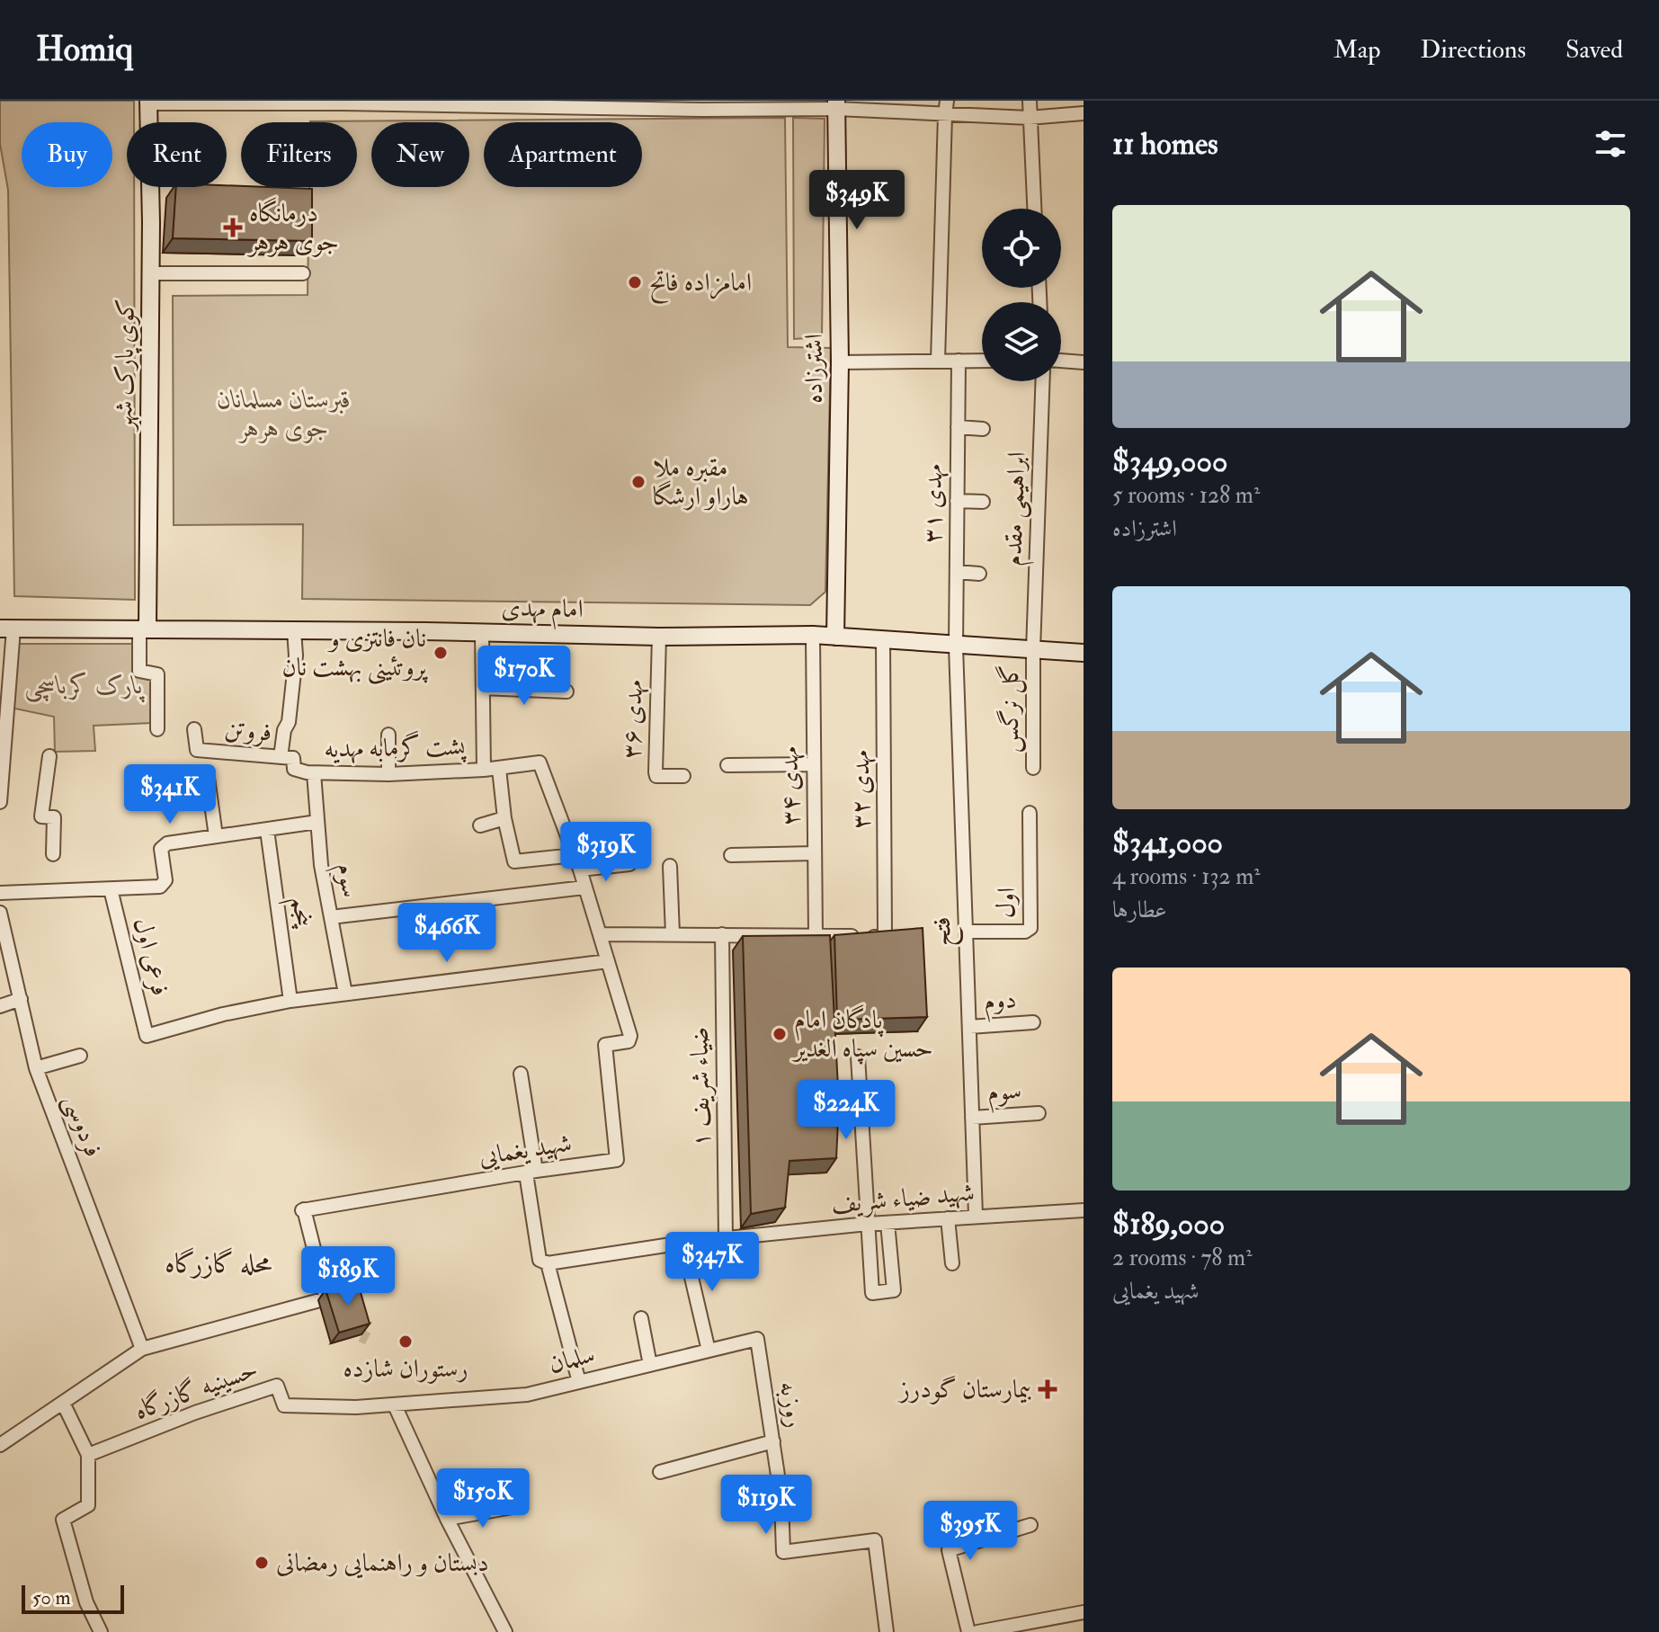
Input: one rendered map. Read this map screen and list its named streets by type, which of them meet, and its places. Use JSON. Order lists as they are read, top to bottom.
{
  "streets": {
    "main road": ["کوی پارک شهر", "اشترزاده", "امام مهدی"],
    "street": [
      "مهدی ۳۱",
      "ابراهیمی مقدم",
      "گل نرگس",
      "مهدی ۳۶",
      "فروتن",
      "پشت گرمابه مهدیه",
      "مهدی ۳۴",
      "مهدی ۳۲",
      "سوم",
      "اول",
      "پنجم",
      "فتح",
      "فرعی اول",
      "دوم",
      "ضیاء شریف ۱",
      "فردوسی",
      "شهید یغمایی",
      "شهید ضیاء شریف",
      "سلمان",
      "حسینیه گازرگاه",
      "روزبه"
    ]
  },
  "crossings": [
    ["کوی پارک شهر", "امام مهدی"],
    ["اشترزاده", "امام مهدی"],
    ["مهدی ۳۱", "امام مهدی"],
    ["مهدی ۳۱", "فتح"],
    ["ابراهیمی مقدم", "امام مهدی"],
    ["ابراهیمی مقدم", "گل نرگس"],
    ["امام مهدی", "گل نرگس"],
    ["امام مهدی", "مهدی ۳۶"],
    ["امام مهدی", "مهدی ۳۴"],
    ["امام مهدی", "مهدی ۳۲"],
    ["امام مهدی", "فتح"],
    ["فروتن", "پشت گرمابه مهدیه"],
    ["فروتن", "سوم"],
    ["پشت گرمابه مهدیه", "سوم"],
    ["مهدی ۳۴", "مهدی ۳۲"],
    ["سوم", "فتح"],
    ["اول", "فتح"],
    ["پنجم", "فرعی اول"],
    ["فتح", "دوم"],
    ["فتح", "شهید ضیاء شریف"],
    ["ضیاء شریف ۱", "شهید ضیاء شریف"],
    ["فردوسی", "شهید یغمایی"],
    ["سلمان", "حسینیه گازرگاه"],
    ["سلمان", "روزبه"]
  ],
  "districts": ["محله گازرگاه"],
  "parks": ["قبرستان مسلمانان جوی هرهر", "پارک کرباسچی"],
  "places": {
    "health": ["درمانگاه جوی هرهر", "بیمارستان گودرز"],
    "other": [
      "امامزاده فاتح",
      "مقبره ملا هاراو ارشگا",
      "نان فانتزی و پروتئینی بهشت نان",
      "پادگان امام حسین سپاه الغدیر",
      "رستوران شازده",
      "دبستان و راهنمایی رمضانی"
    ]
  },
  "scale_bar": "50 m",
  "page": {
    "header": "Homiq",
    "nav": ["Map", "Directions", "Saved"],
    "heading": "11 homes",
    "chip": [
      "Buy",
      "Rent",
      "Filters",
      "New",
      "Apartment"
    ],
    "price": [
      "$349K",
      "$170K",
      "$341K",
      "$319K",
      "$466K",
      "$224K",
      "$347K",
      "$189K",
      "$150K",
      "$119K",
      "$395K"
    ],
    "list": [
      {
        "name": "$349,000",
        "note": "5 rooms · 128 m² · اشترزاده"
      },
      {
        "name": "$341,000",
        "note": "4 rooms · 132 m² · عطارها"
      },
      {
        "name": "$189,000",
        "note": "2 rooms · 78 m² · شهید یغمایی"
      }
    ],
    "scale": "50 m"
  }
}
